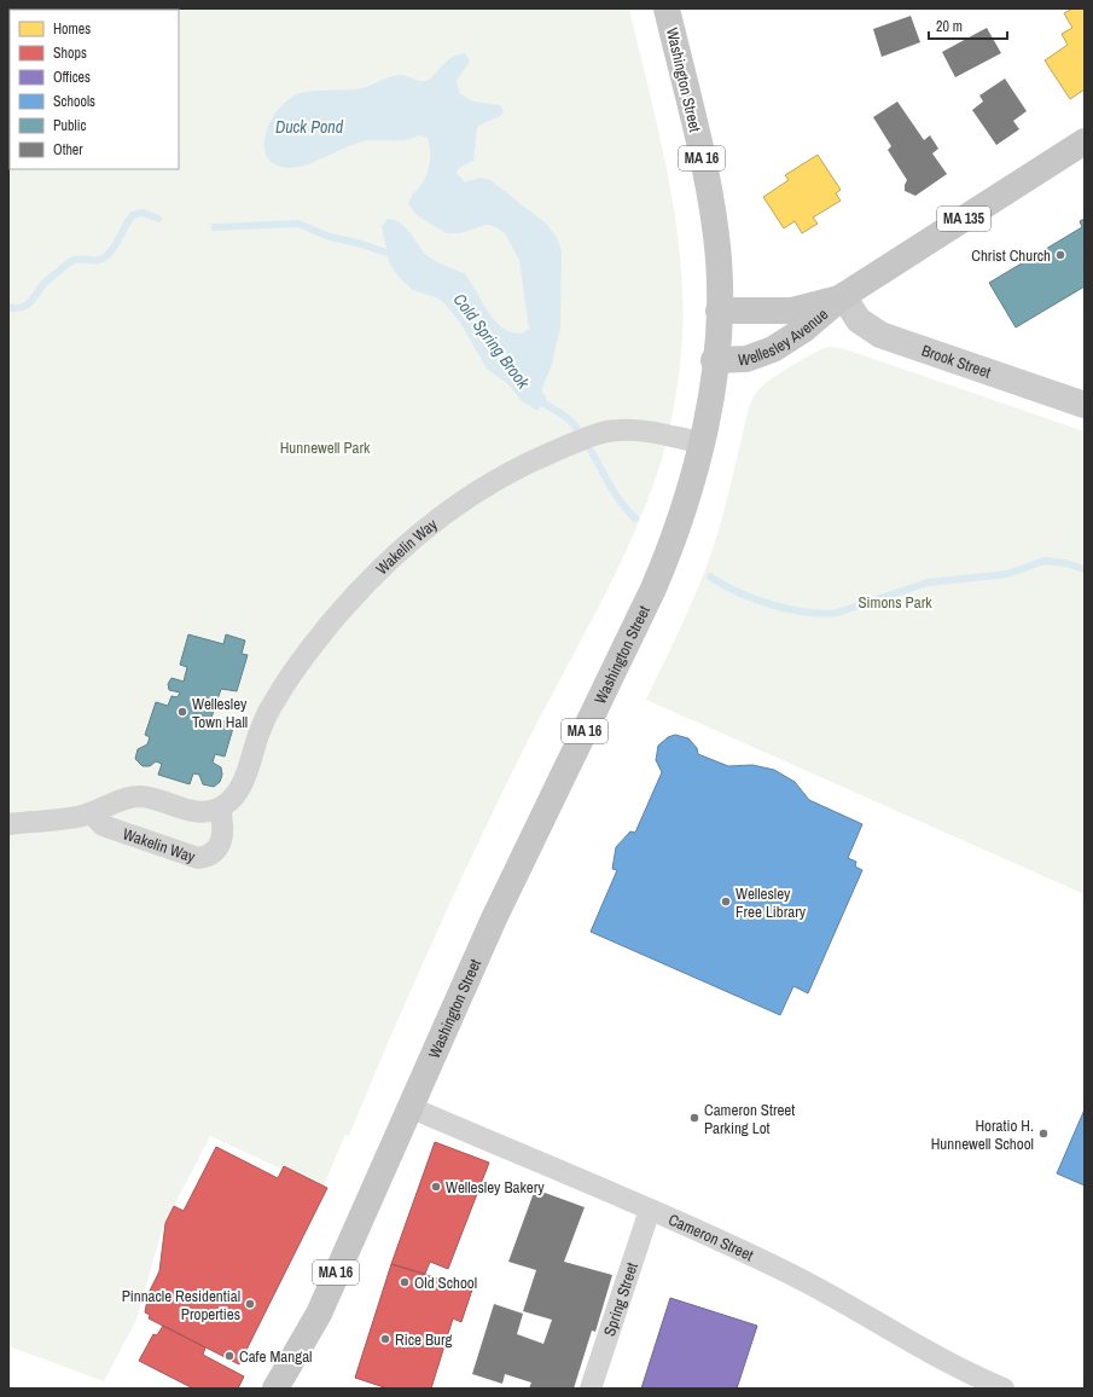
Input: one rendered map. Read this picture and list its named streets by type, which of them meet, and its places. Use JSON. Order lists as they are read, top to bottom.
{
  "streets": {
    "main road": [
      "Washington Street",
      "MA 16",
      "MA 135",
      "Wellesley Avenue"
    ],
    "street": [
      "Brook Street",
      "Wakelin Way",
      "Cameron Street",
      "Spring Street"
    ]
  },
  "crossings": [
    ["Washington Street", "Wellesley Avenue"],
    ["Washington Street", "Wakelin Way"],
    ["Washington Street", "Cameron Street"],
    ["Wellesley Avenue", "Brook Street"],
    ["Cameron Street", "Spring Street"]
  ],
  "water": ["Duck Pond", "Cold Spring Brook"],
  "parks": ["Hunnewell Park", "Simons Park"],
  "places": [
    "Christ Church",
    "Wellesley Town Hall",
    "Wellesley Free Library",
    "Cameron Street Parking Lot",
    "Horatio H. Hunnewell School",
    "Wellesley Bakery",
    "Old School",
    "Pinnacle Residential Properties",
    "Rice Burg",
    "Cafe Mangal"
  ],
  "legend": [
    "Homes",
    "Shops",
    "Offices",
    "Schools",
    "Public",
    "Other"
  ],
  "scale_bar": "20 m"
}
